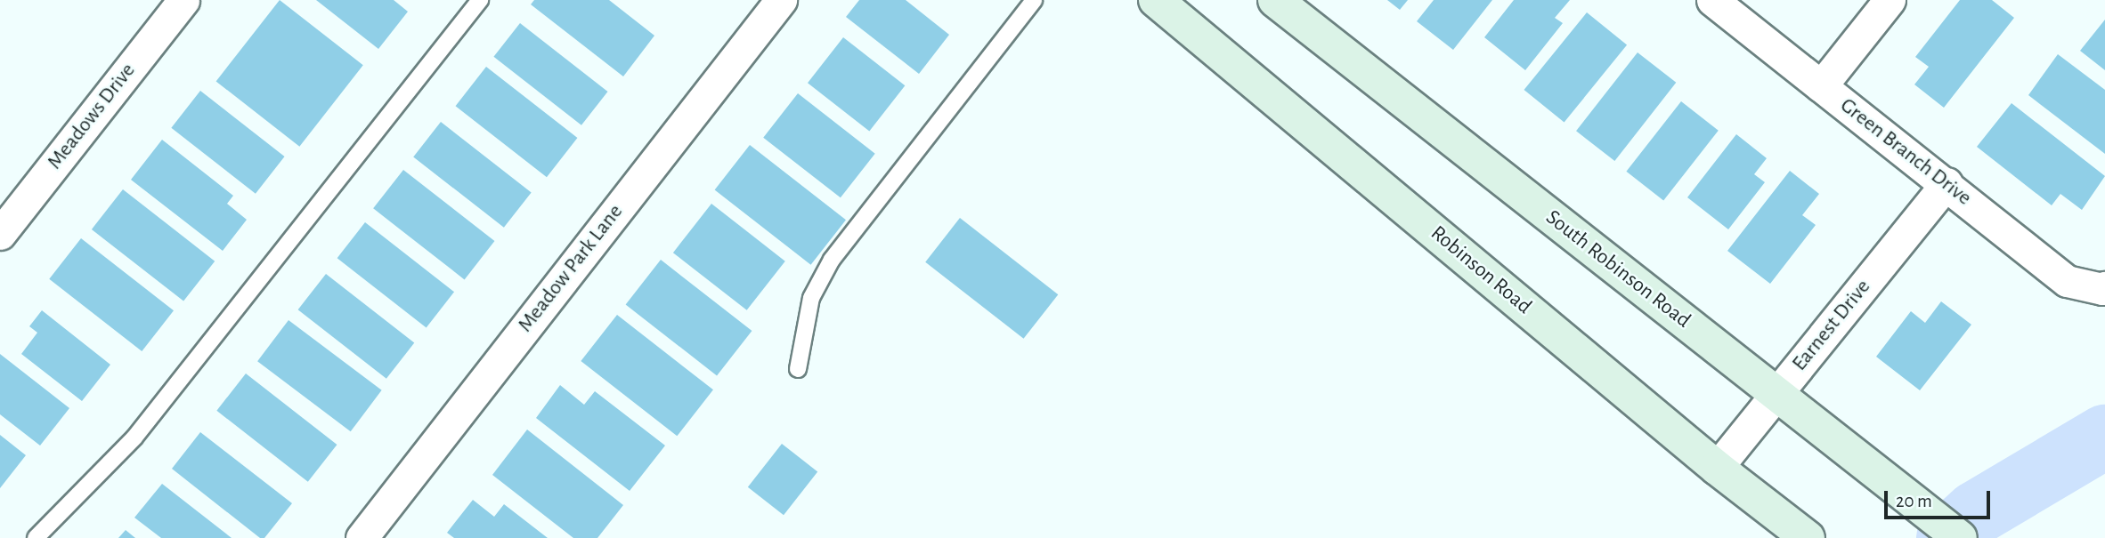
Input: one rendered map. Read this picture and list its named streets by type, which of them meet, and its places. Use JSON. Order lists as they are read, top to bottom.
{
  "streets": {
    "street": [
      "Meadows Drive",
      "Green Branch Drive",
      "Meadow Park Lane",
      "South Robinson Road",
      "Robinson Road",
      "Earnest Drive"
    ]
  },
  "crossings": [
    ["Green Branch Drive", "Earnest Drive"],
    ["South Robinson Road", "Earnest Drive"],
    ["Robinson Road", "Earnest Drive"]
  ],
  "scale_bar": "20 m"
}
